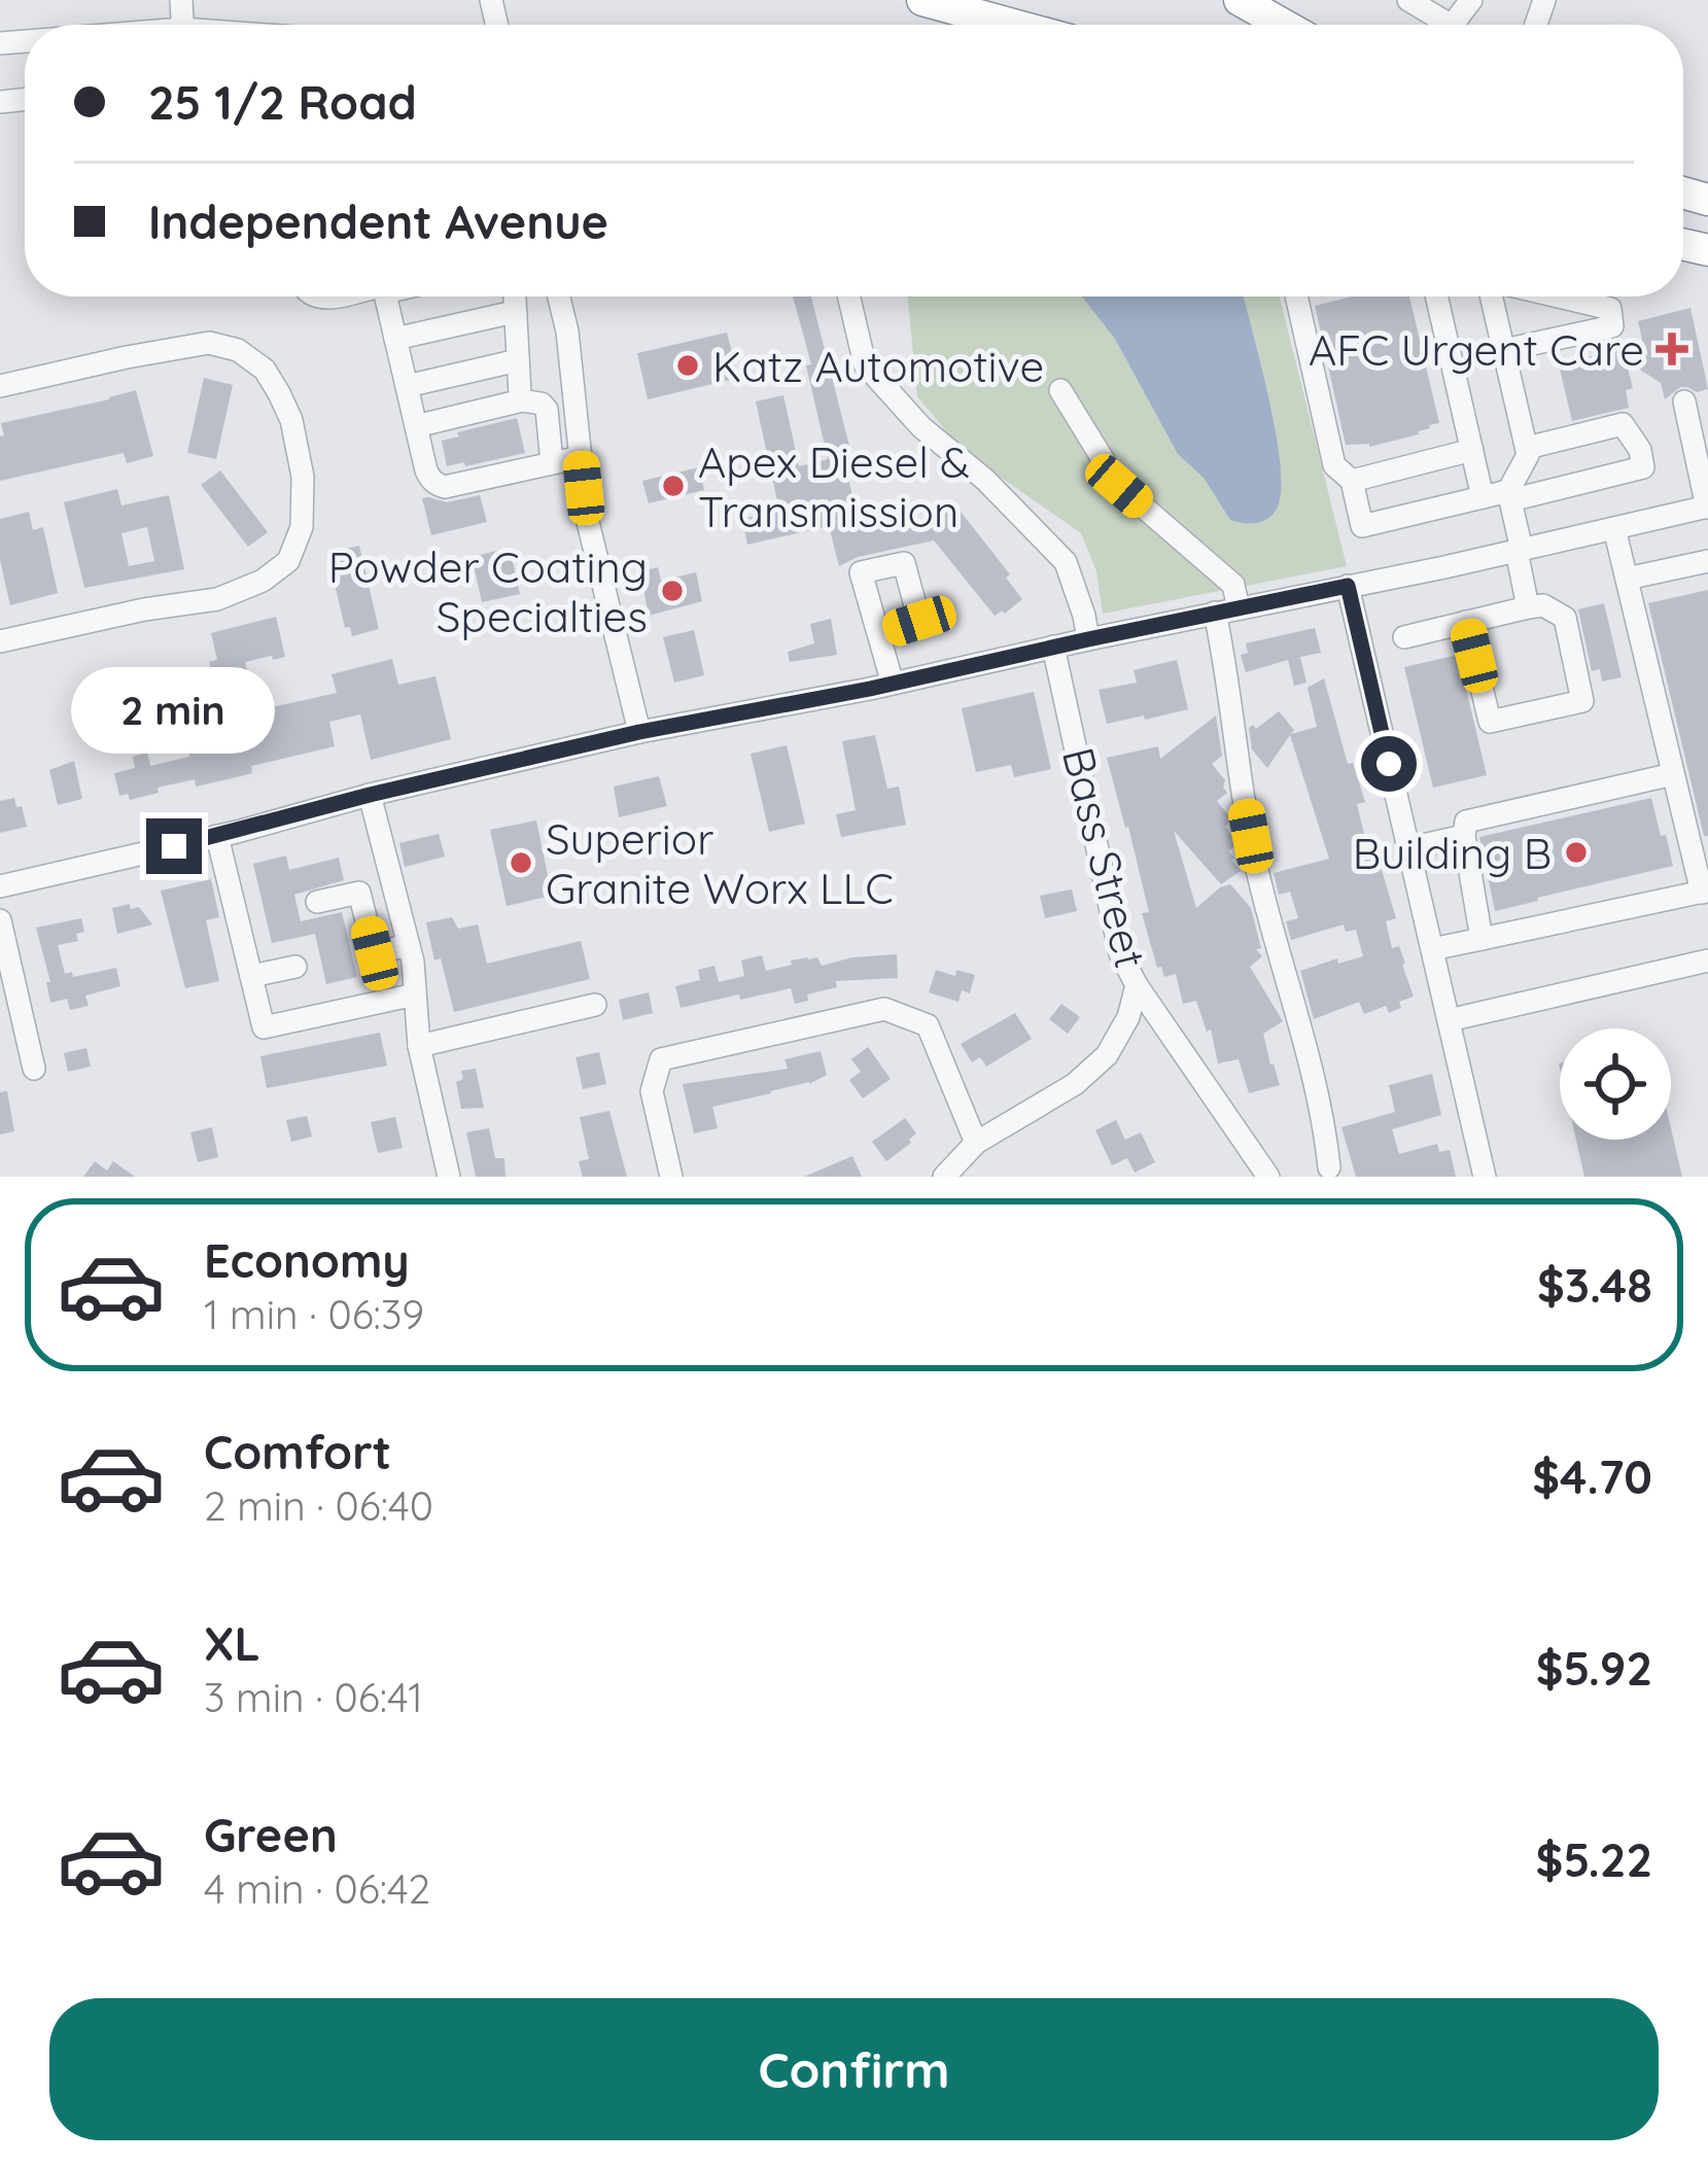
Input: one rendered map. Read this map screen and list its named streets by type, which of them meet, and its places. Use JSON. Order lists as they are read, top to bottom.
{
  "streets": {
    "street": ["Bass Street"]
  },
  "places": {
    "health": ["AFC Urgent Care"],
    "other": [
      "Katz Automotive",
      "Apex Diesel & Transmission",
      "Powder Coating Specialties",
      "Building B",
      "Superior Granite Worx LLC"
    ]
  },
  "page": {
    "banner": ["25 1/2 Road", "Independent Avenue"],
    "bubble": "2 min",
    "list": [
      {
        "name": "Economy",
        "note": "1 min · 06:39",
        "value": "$3.48"
      },
      {
        "name": "Comfort",
        "note": "2 min · 06:40",
        "value": "$4.70"
      },
      {
        "name": "XL",
        "note": "3 min · 06:41",
        "value": "$5.92"
      },
      {
        "name": "Green",
        "note": "4 min · 06:42",
        "value": "$5.22"
      }
    ],
    "buttons": "Confirm"
  }
}
